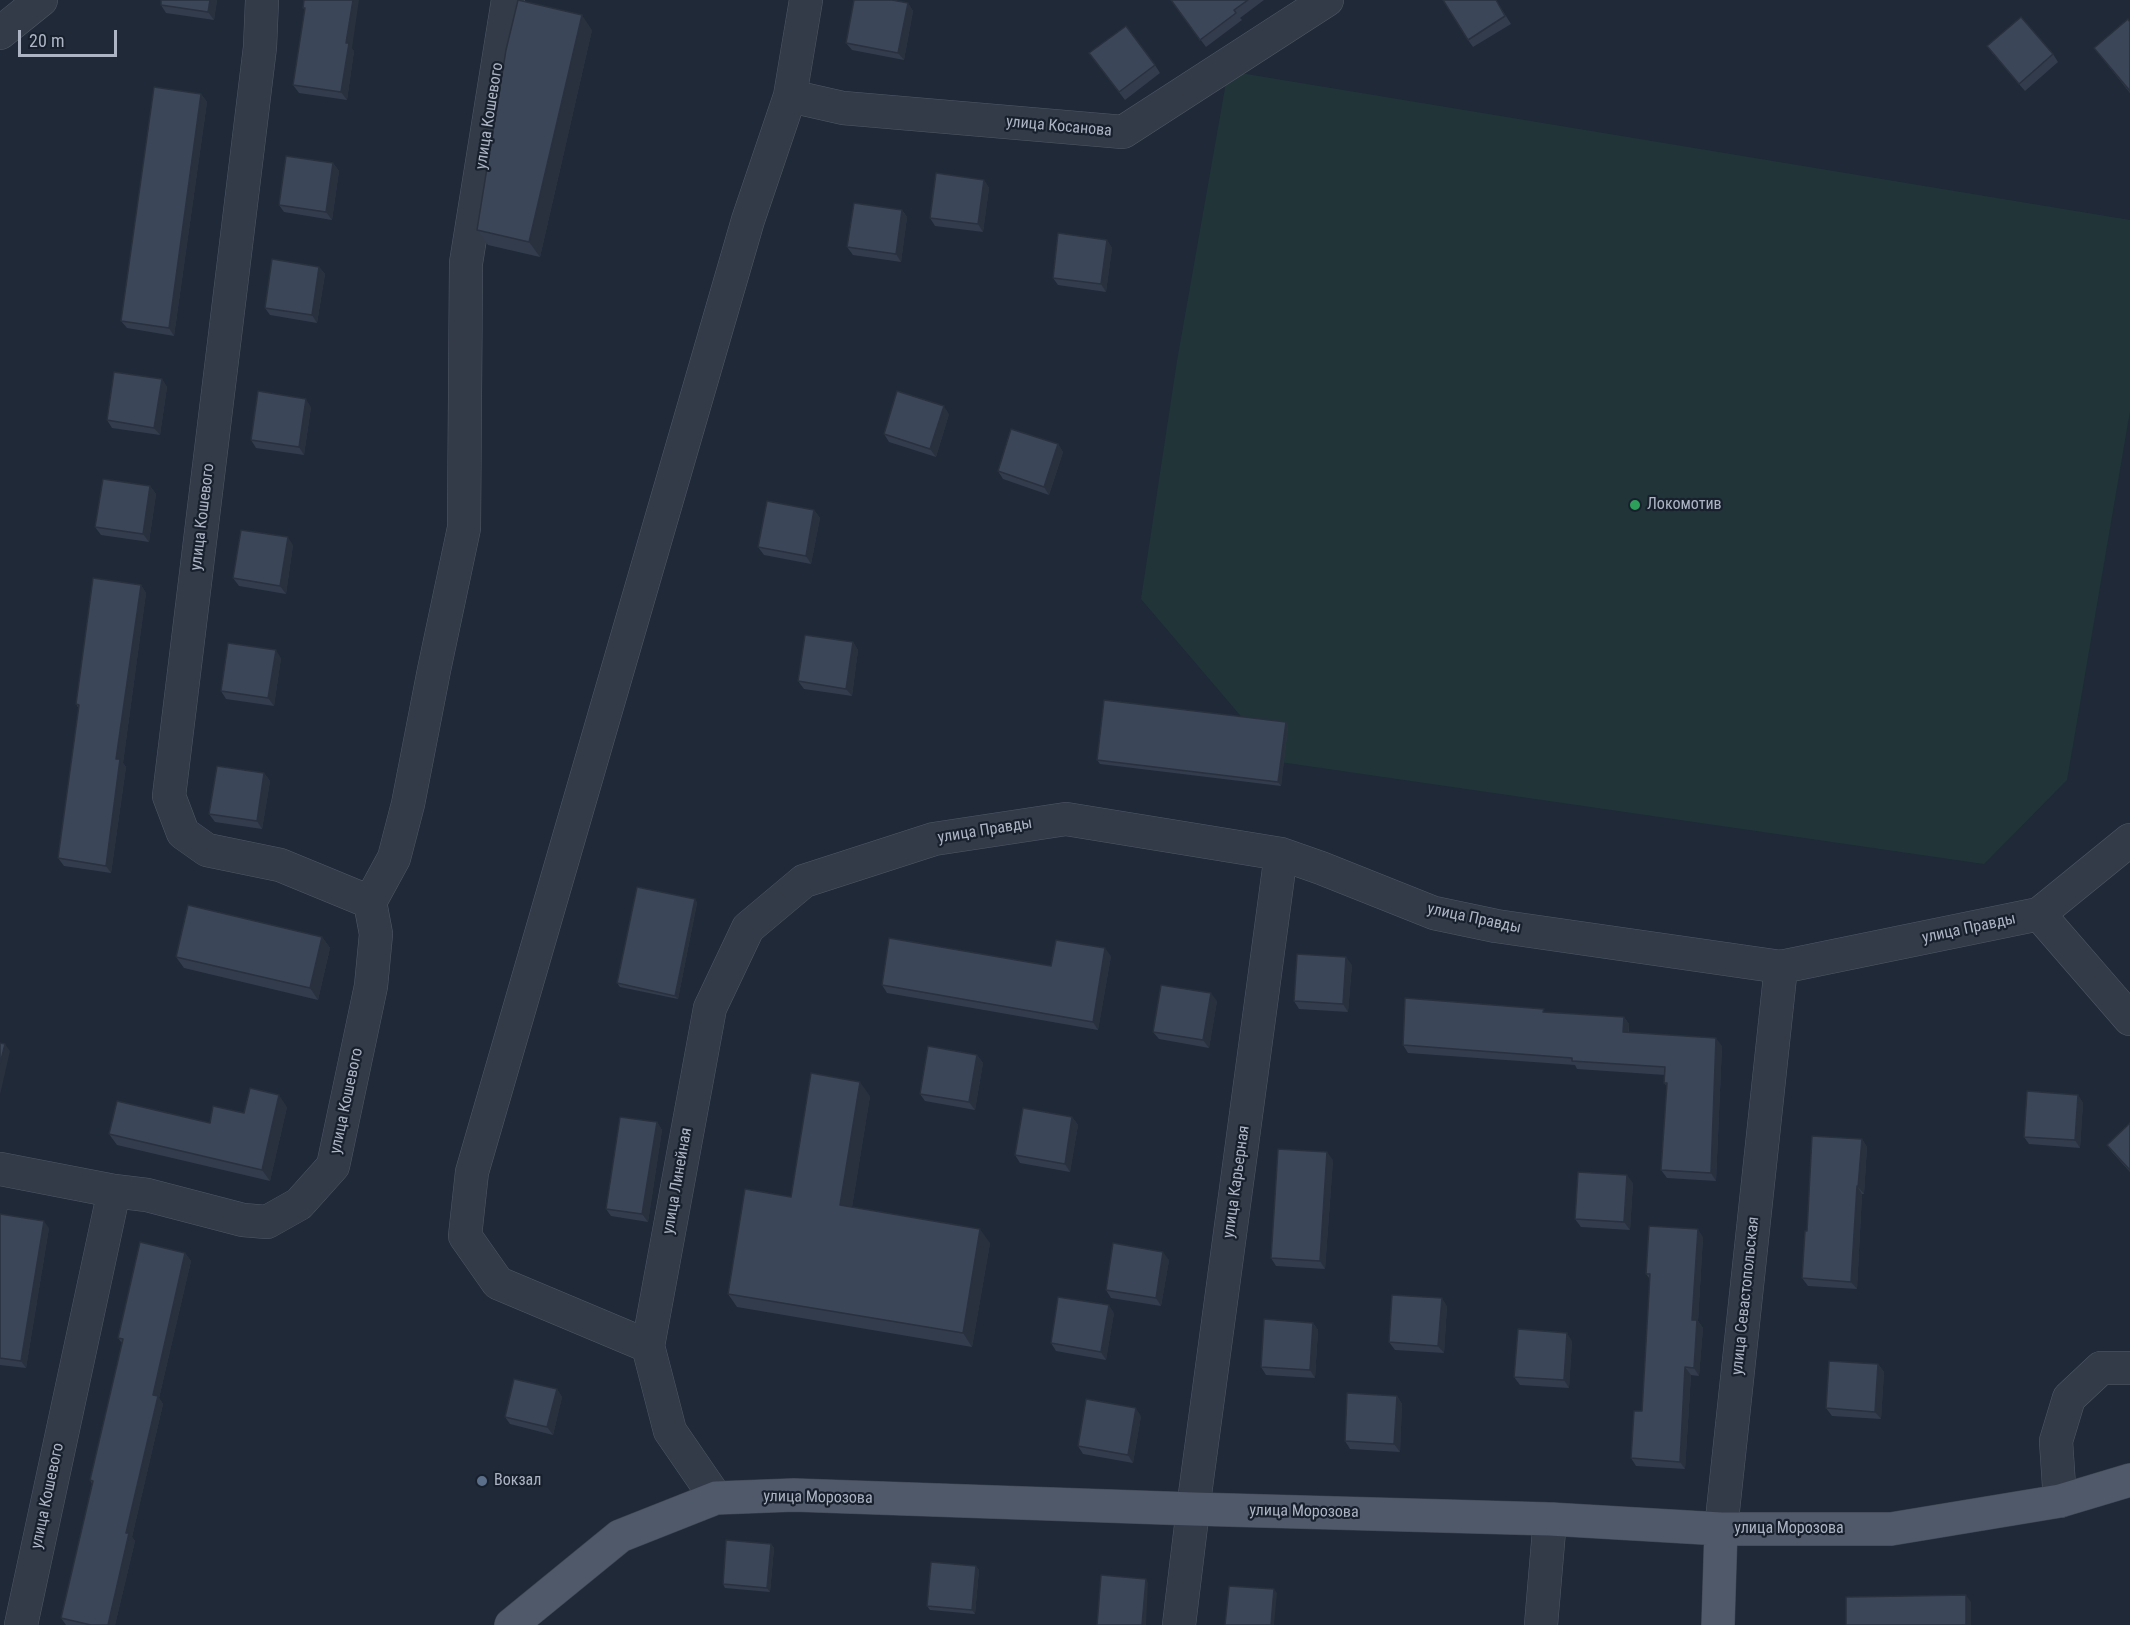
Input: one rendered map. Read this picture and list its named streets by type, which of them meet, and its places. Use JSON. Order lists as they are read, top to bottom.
{
  "streets": {
    "main road": ["улица Севастопольская", "улица Морозова"],
    "street": [
      "улица Кошевого",
      "улица Косанова",
      "улица Правды",
      "улица Линейная",
      "улица Карьерная"
    ]
  },
  "crossings": [
    ["улица Правды", "улица Линейная"],
    ["улица Правды", "улица Карьерная"],
    ["улица Правды", "улица Севастопольская"],
    ["улица Линейная", "улица Морозова"],
    ["улица Карьерная", "улица Морозова"],
    ["улица Севастопольская", "улица Морозова"]
  ],
  "places": ["Локомотив", "Вокзал"],
  "scale_bar": "20 m"
}
